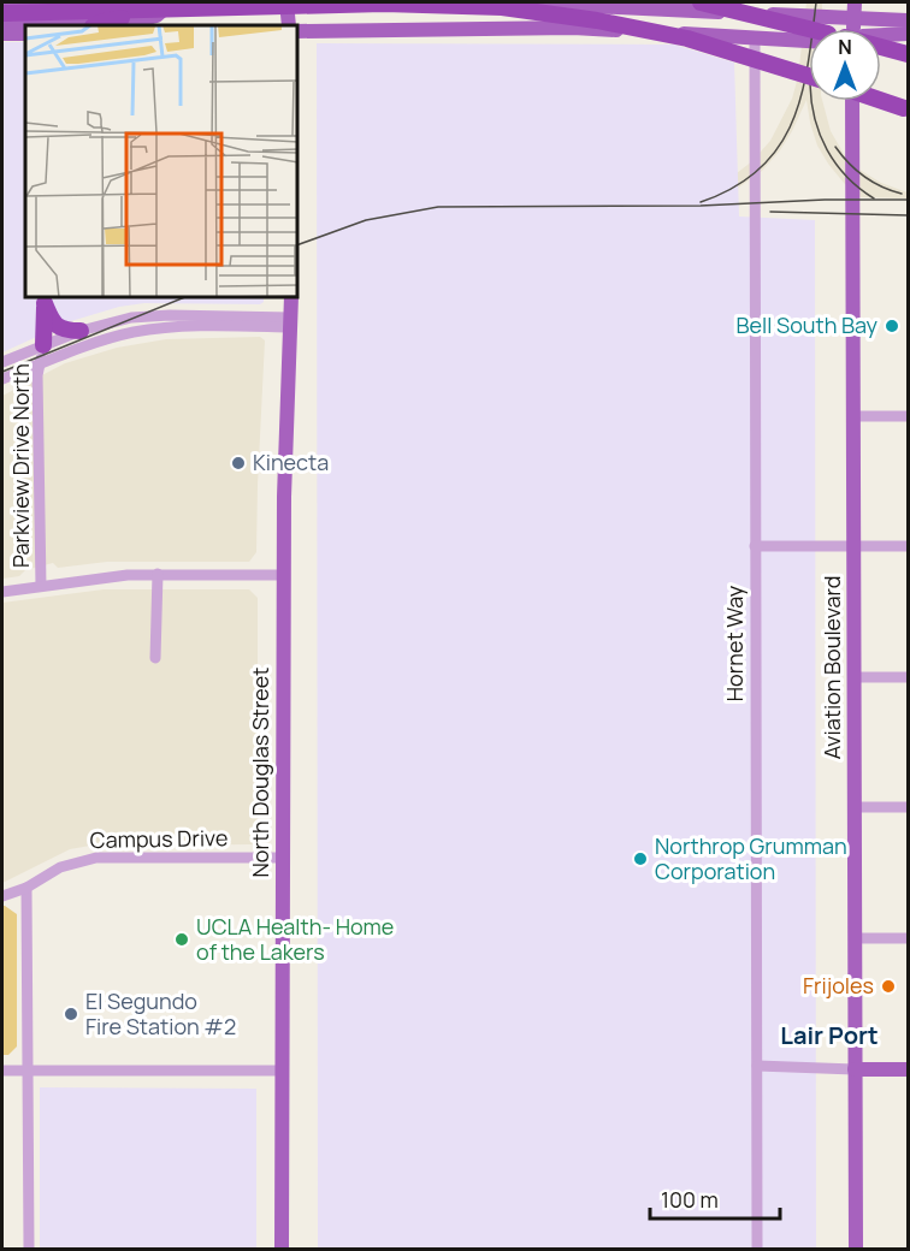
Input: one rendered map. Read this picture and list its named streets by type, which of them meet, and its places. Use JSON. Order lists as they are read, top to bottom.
{
  "streets": {
    "main road": ["Aviation Boulevard", "North Douglas Street"],
    "street": ["Parkview Drive North", "Hornet Way", "Campus Drive"]
  },
  "crossings": [
    ["North Douglas Street", "Campus Drive"]
  ],
  "districts": ["Lair Port"],
  "places": [
    "Bell South Bay",
    "Kinecta",
    "Northrop Grumman Corporation",
    "UCLA Health- Home of the Lakers",
    "Frijoles",
    "El Segundo Fire Station #2"
  ],
  "scale_bar": "100 m",
  "north": "top"
}
